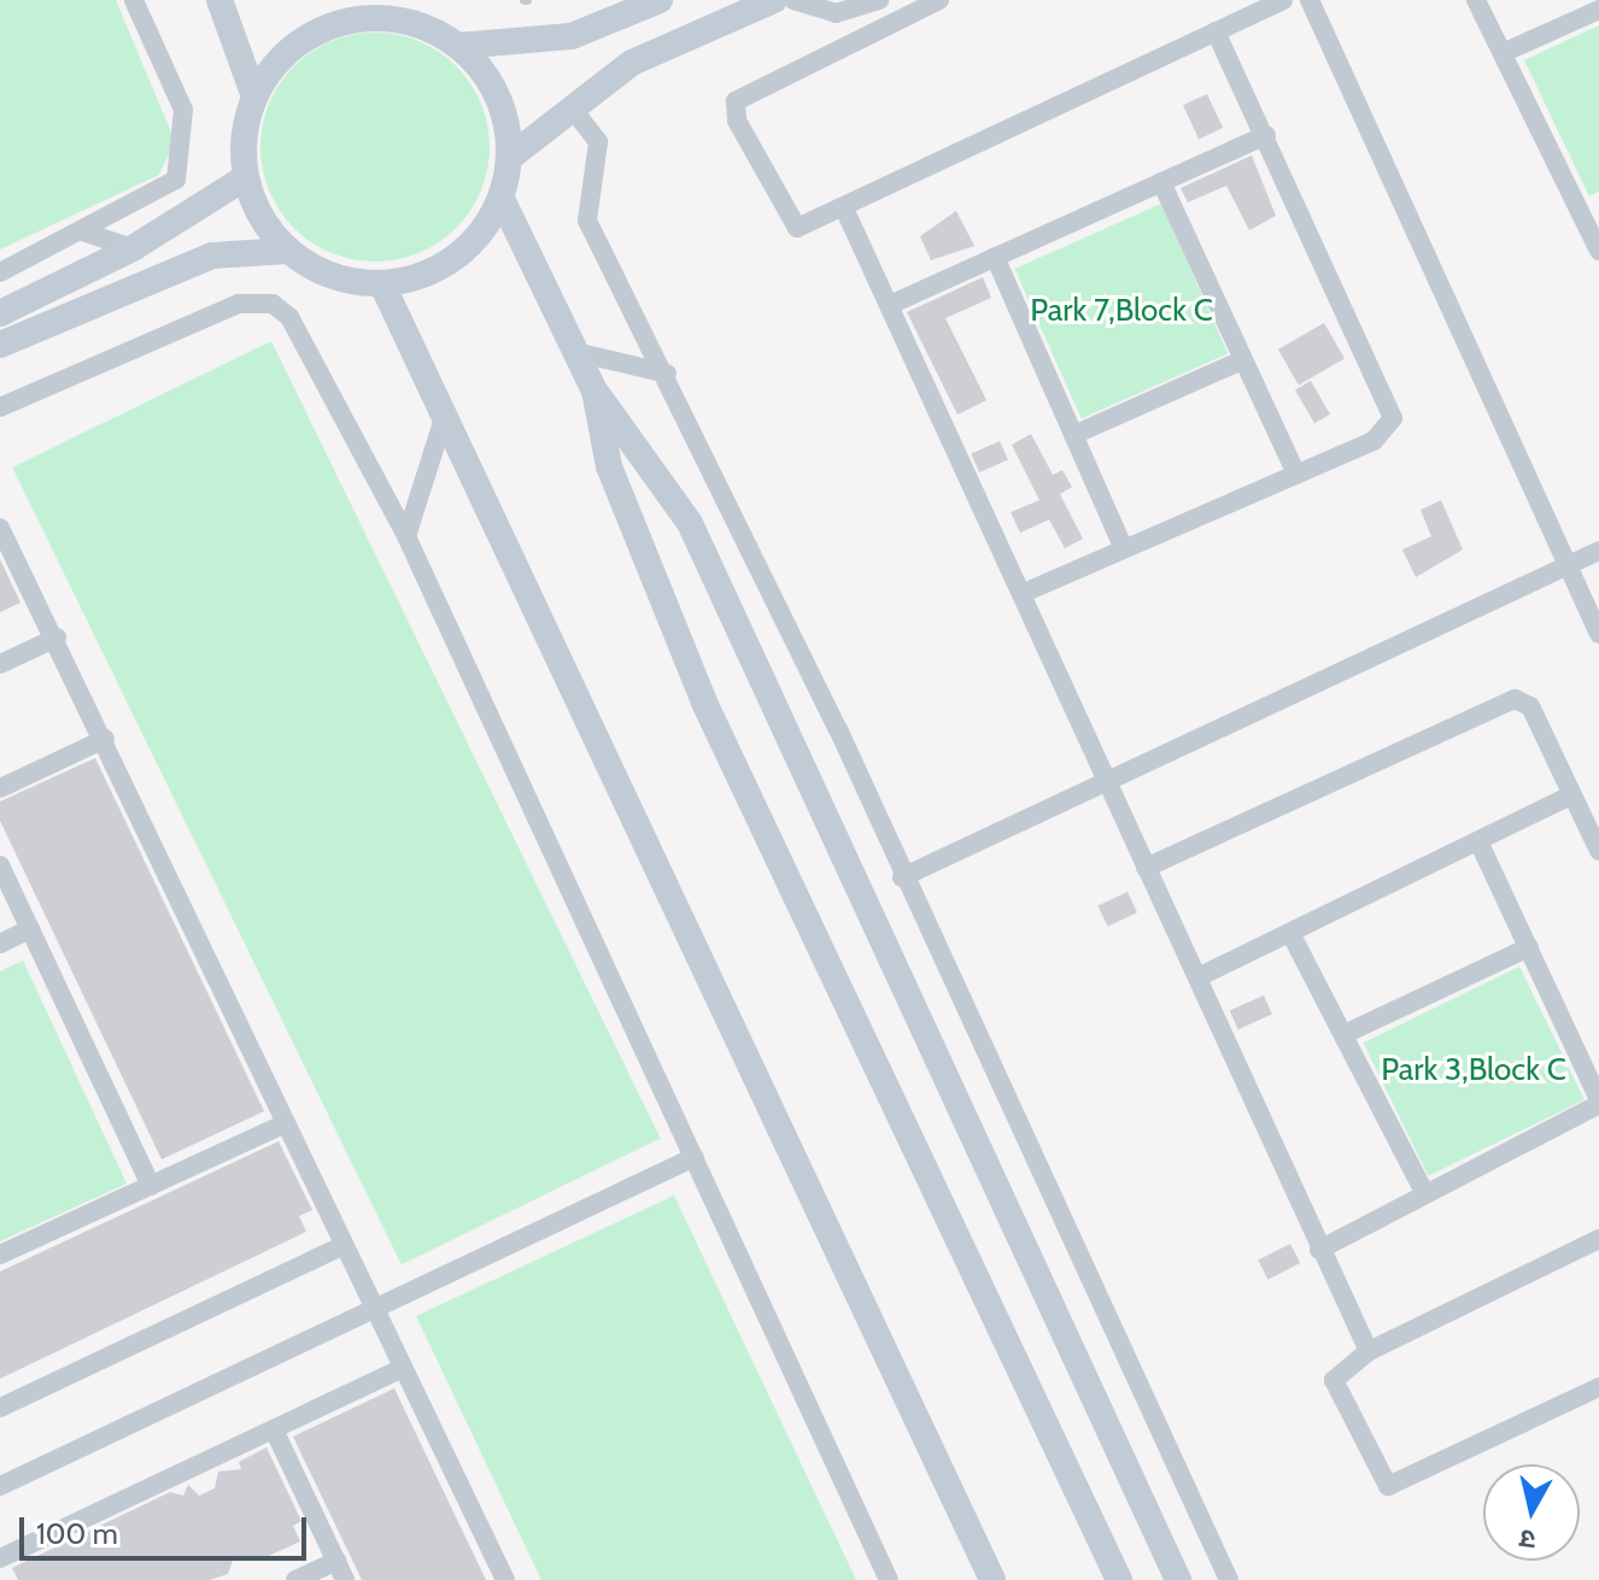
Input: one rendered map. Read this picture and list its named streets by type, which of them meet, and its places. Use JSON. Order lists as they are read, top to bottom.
{
  "parks": ["Park 7,Block C", "Park 3,Block C"],
  "scale_bar": "100 m",
  "north": "bottom"
}
